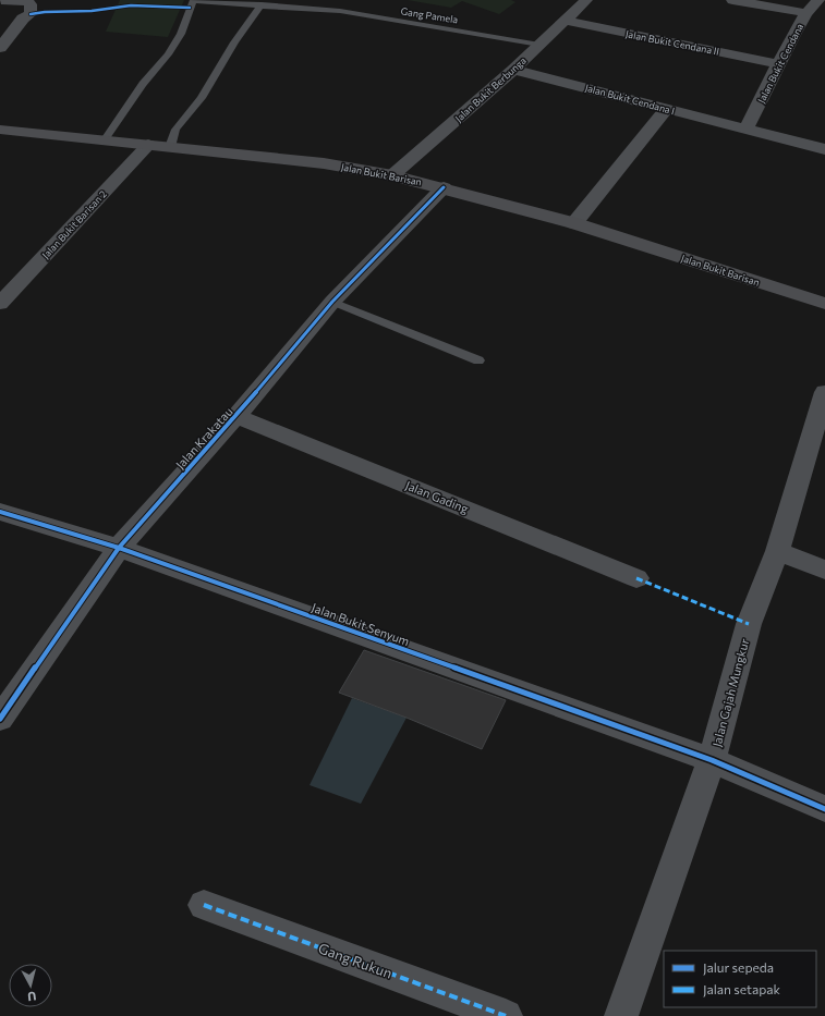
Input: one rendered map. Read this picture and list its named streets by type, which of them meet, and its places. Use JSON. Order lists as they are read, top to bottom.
{
  "streets": {
    "main road": ["Jalan Bukit Barisan"],
    "street": [
      "Jalan Bukit Cendana II",
      "Jalan Bukit Cendana",
      "Jalan Bukit Berbunga",
      "Jalan Bukit Cendana I",
      "Jalan Bukit Barisan 2",
      "Jalan Krakatau",
      "Jalan Gading",
      "Jalan Bukit Senyum",
      "Jalan Gajah Mungkur",
      "Gang Rukun"
    ],
    "lane": ["Gang Pamela"]
  },
  "crossings": [
    ["Gang Pamela", "Jalan Bukit Berbunga"],
    ["Gang Pamela", "Jalan Bukit Barisan"],
    ["Jalan Bukit Cendana II", "Jalan Bukit Cendana"],
    ["Jalan Bukit Cendana II", "Jalan Bukit Berbunga"],
    ["Jalan Bukit Cendana", "Jalan Bukit Cendana I"],
    ["Jalan Bukit Berbunga", "Jalan Bukit Cendana I"],
    ["Jalan Bukit Berbunga", "Jalan Bukit Barisan"],
    ["Jalan Bukit Barisan", "Jalan Bukit Barisan 2"],
    ["Jalan Bukit Barisan", "Jalan Krakatau"],
    ["Jalan Krakatau", "Jalan Gading"],
    ["Jalan Krakatau", "Jalan Bukit Senyum"],
    ["Jalan Bukit Senyum", "Jalan Gajah Mungkur"]
  ],
  "legend": ["Jalur sepeda", "Jalan setapak"],
  "north": "bottom"
}
